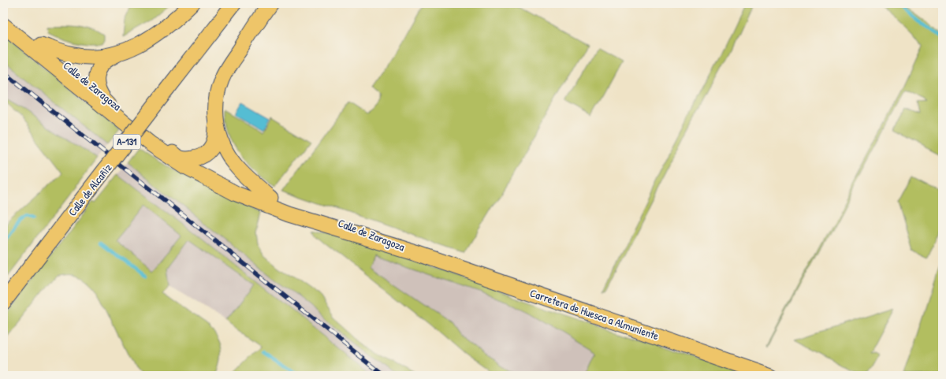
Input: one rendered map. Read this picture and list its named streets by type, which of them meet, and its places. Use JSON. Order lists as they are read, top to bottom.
{
  "streets": {
    "main road": [
      "Calle de Zaragoza",
      "A-131",
      "Calle de Alcañiz",
      "Carretera de Huesca a Almuniente"
    ]
  },
  "crossings": [
    ["Calle de Zaragoza", "Carretera de Huesca a Almuniente"]
  ]
}
